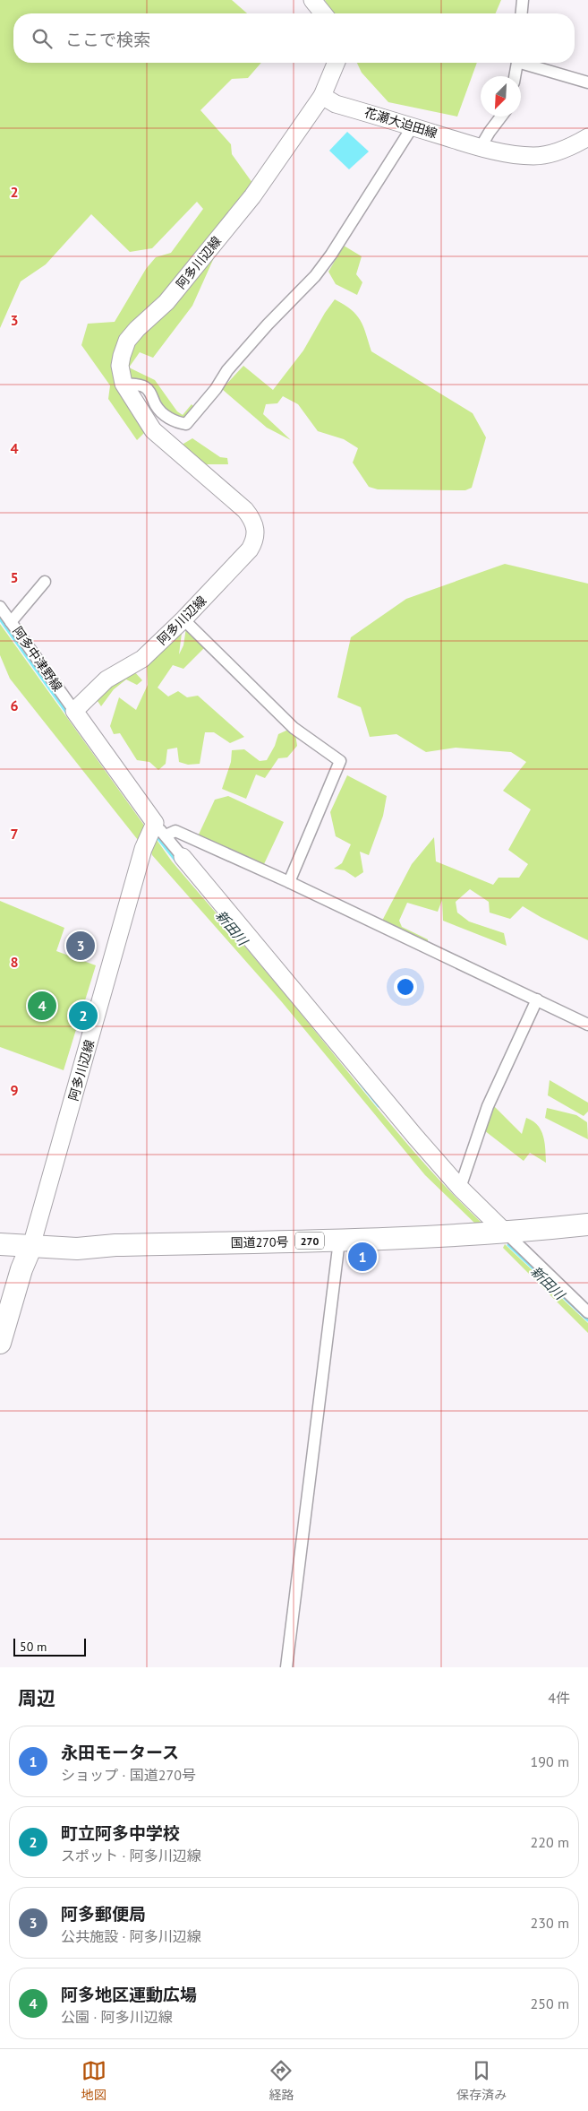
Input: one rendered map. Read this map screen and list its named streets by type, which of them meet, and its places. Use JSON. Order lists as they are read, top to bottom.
{
  "streets": {
    "highway": ["270", "国道270号"],
    "main road": ["花瀬大迫田線", "阿多川辺線"],
    "street": ["阿多中津野線"]
  },
  "crossings": [
    ["花瀬大迫田線", "阿多川辺線"],
    ["阿多川辺線", "阿多中津野線"],
    ["阿多川辺線", "270"],
    ["阿多川辺線", "国道270号"],
    ["270", "国道270号"]
  ],
  "water": ["新田川"],
  "scale_bar": "50 m",
  "north": "bottom left",
  "page": {
    "search": "ここで検索",
    "pins": [
      "3",
      "4",
      "2",
      "1"
    ],
    "scale": "50 m",
    "heading": ["周辺", "4件"],
    "list": [
      {
        "mark": "1",
        "name": "永田モータース",
        "note": "ショップ · 国道270号",
        "value": "190 m"
      },
      {
        "mark": "2",
        "name": "町立阿多中学校",
        "note": "スポット · 阿多川辺線",
        "value": "220 m"
      },
      {
        "mark": "3",
        "name": "阿多郵便局",
        "note": "公共施設 · 阿多川辺線",
        "value": "230 m"
      },
      {
        "mark": "4",
        "name": "阿多地区運動広場",
        "note": "公園 · 阿多川辺線",
        "value": "250 m"
      }
    ],
    "nav": ["地図", "経路", "保存済み"]
  },
  "grid": {
    "rows": [
      "2",
      "3",
      "4",
      "5",
      "6",
      "7",
      "8",
      "9"
    ]
  }
}
